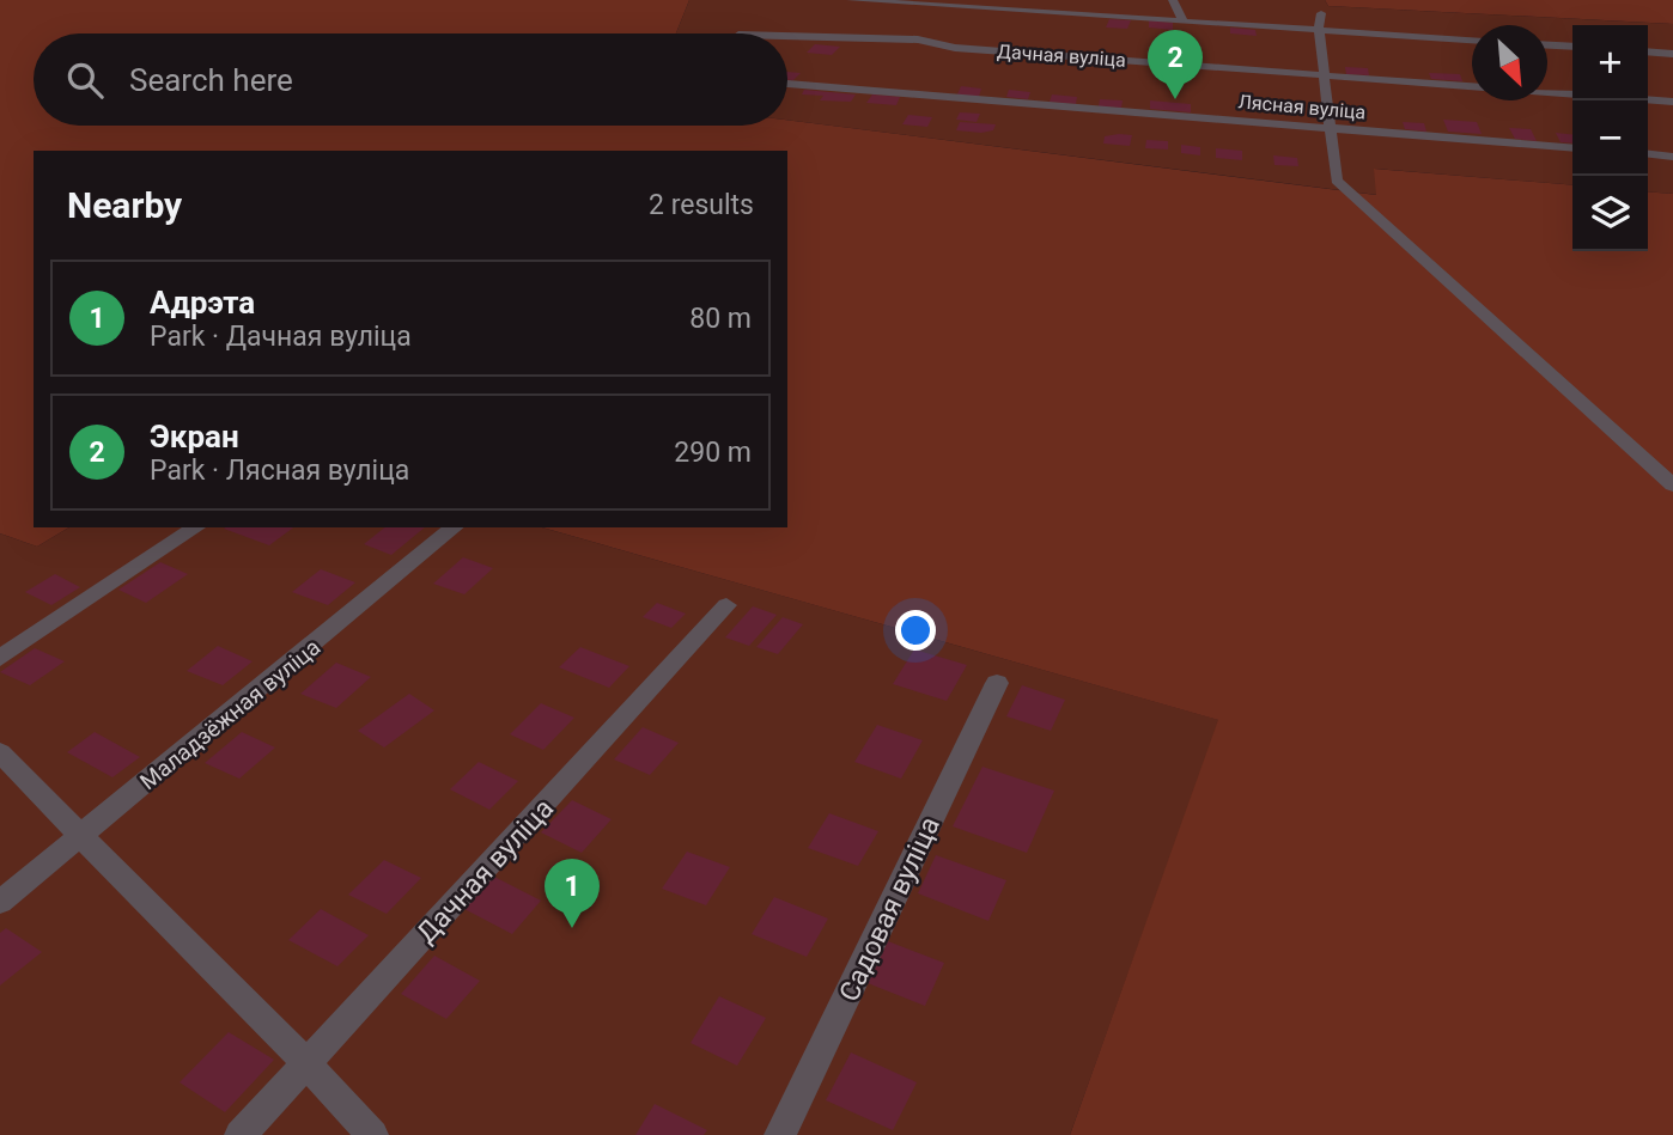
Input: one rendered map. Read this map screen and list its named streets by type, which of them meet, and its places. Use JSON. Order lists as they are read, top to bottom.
{
  "streets": {
    "street": [
      "Дачная вуліца",
      "Лясная вуліца",
      "Маладзёжная вуліца",
      "Садовая вуліца"
    ]
  },
  "north": "bottom right",
  "page": {
    "map_buttons": ["+", "−"],
    "pins": ["2", "1"],
    "search": "Search here",
    "heading": ["Nearby", "2 results"],
    "list": [
      {
        "mark": "1",
        "name": "Адрэта",
        "note": "Park · Дачная вуліца",
        "value": "80 m"
      },
      {
        "mark": "2",
        "name": "Экран",
        "note": "Park · Лясная вуліца",
        "value": "290 m"
      }
    ]
  }
}
